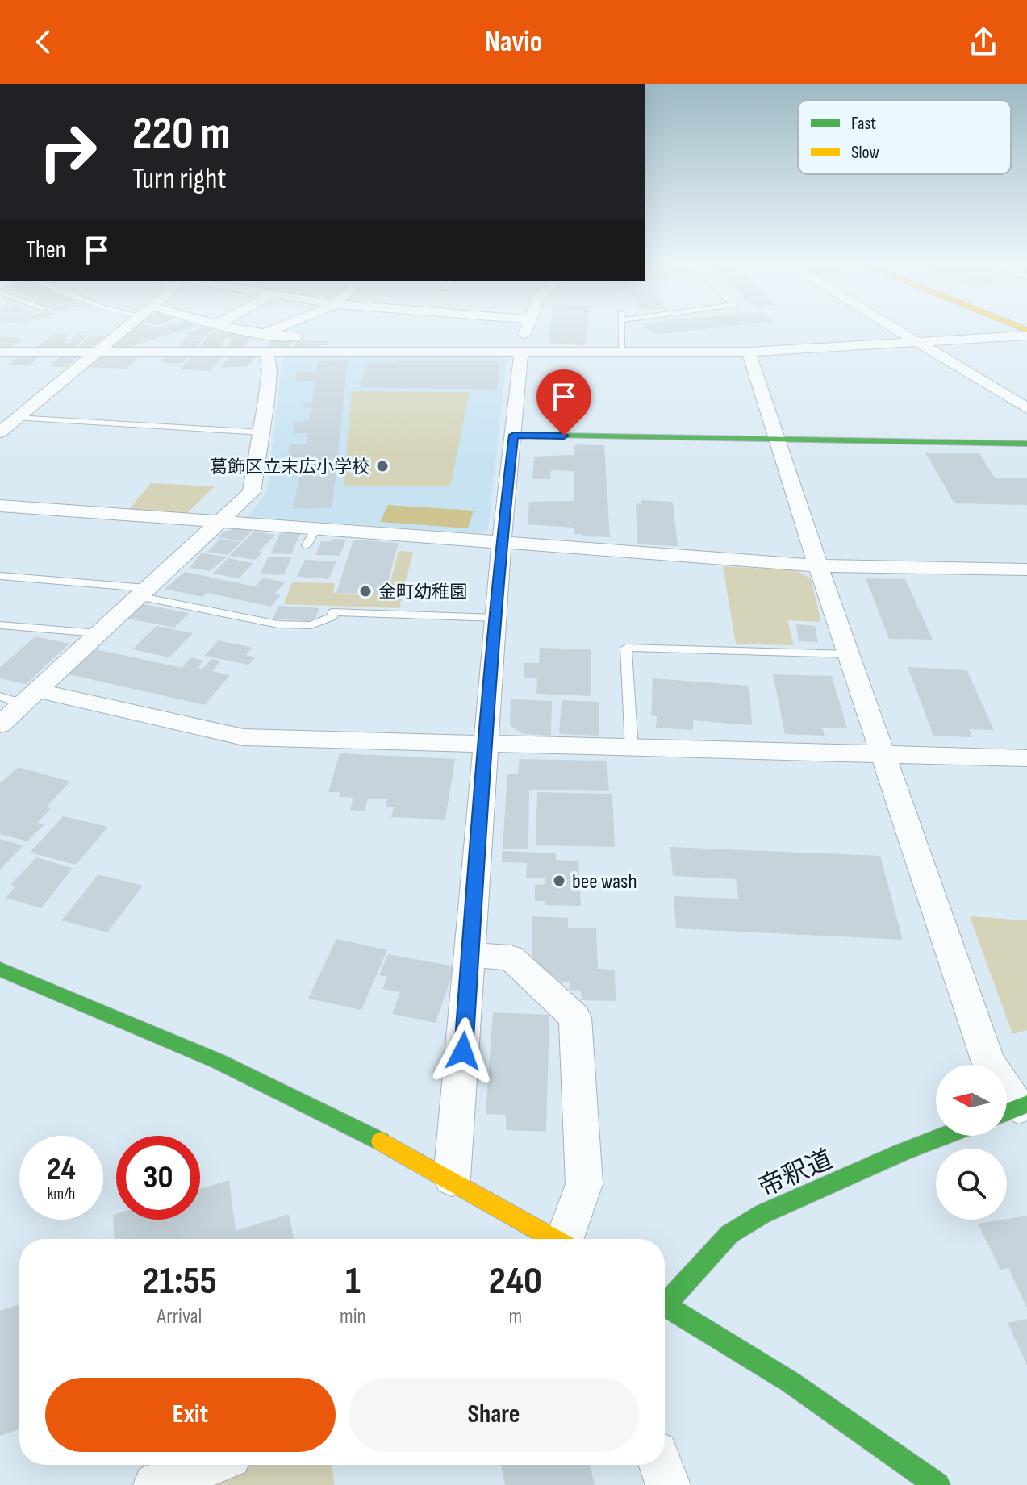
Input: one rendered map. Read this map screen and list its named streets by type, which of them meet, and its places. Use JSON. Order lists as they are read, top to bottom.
{
  "streets": {
    "main road": ["帝釈道"]
  },
  "places": ["葛飾区立末広小学校", "金町幼稚園", "bee wash"],
  "legend": ["Fast", "Slow"],
  "north": "left",
  "page": {
    "header": "Navio",
    "turn": ["220 m", "Turn right"],
    "then": "Then",
    "speed": "24 km/h",
    "limit": "30",
    "eta": [
      "21:55",
      "Arrival",
      "1",
      "min",
      "240",
      "m"
    ],
    "buttons": ["Exit", "Share"]
  }
}
